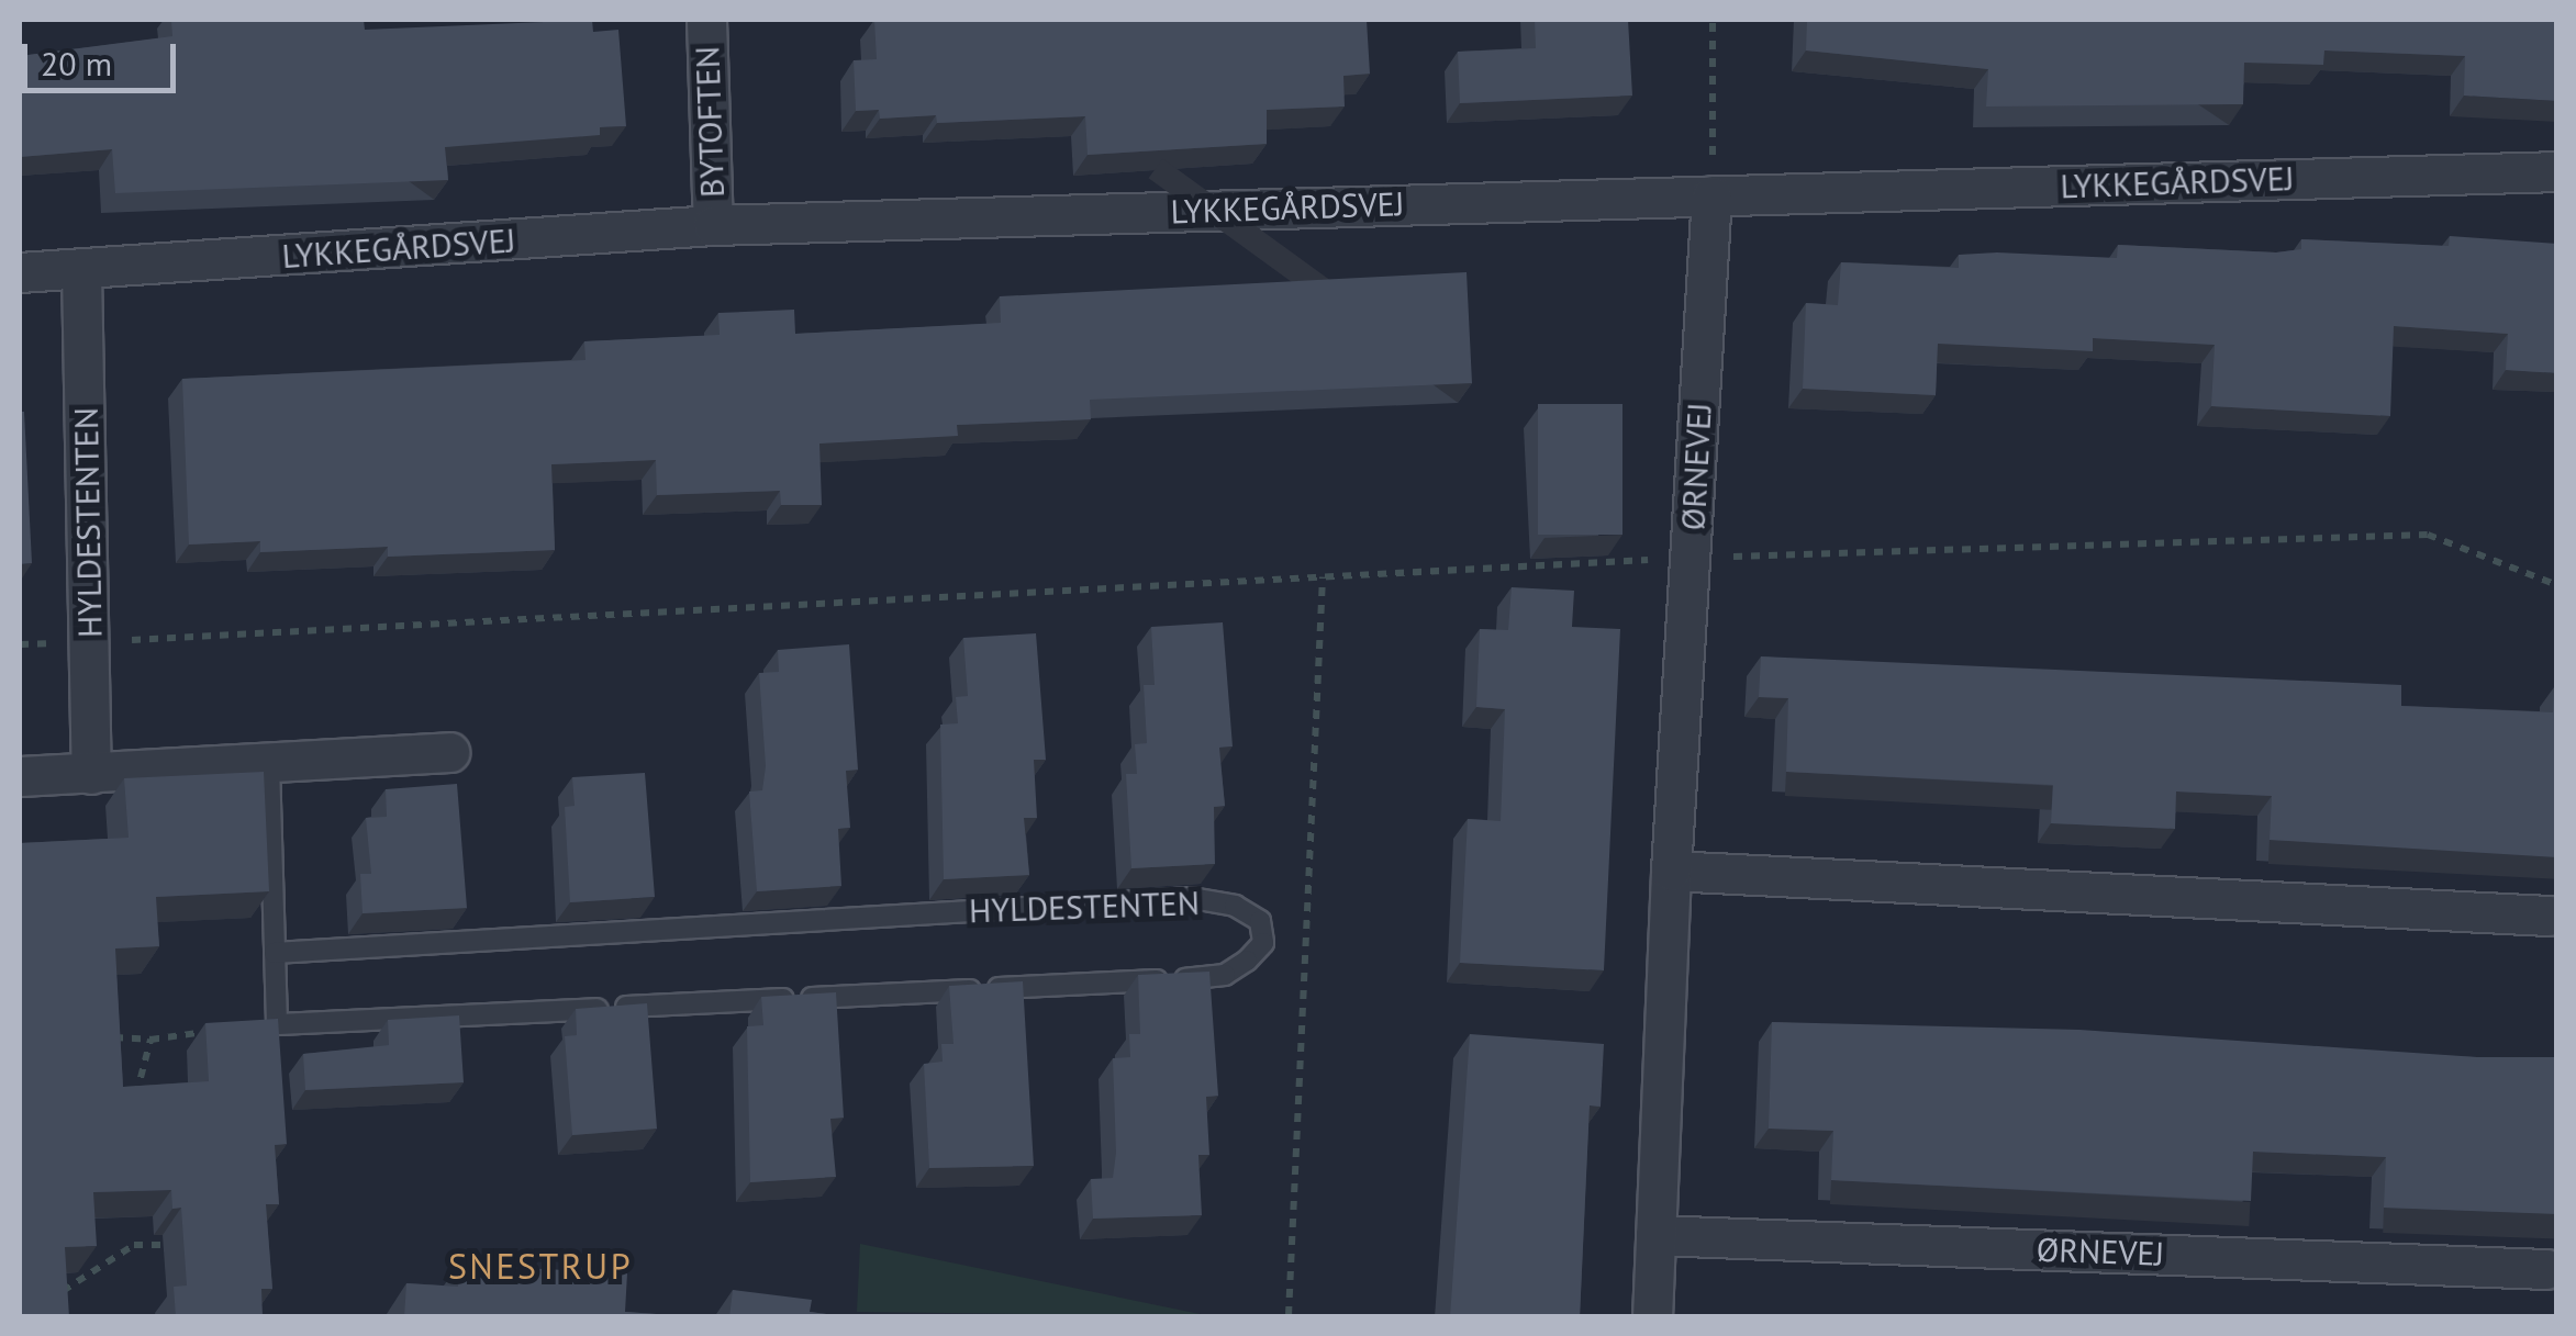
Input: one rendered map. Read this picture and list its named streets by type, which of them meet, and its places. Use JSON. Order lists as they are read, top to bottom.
{
  "streets": {
    "street": [
      "BYTOFTEN",
      "LYKKEGÅRDSVEJ",
      "ØRNEVEJ",
      "HYLDESTENTEN"
    ]
  },
  "crossings": [
    ["BYTOFTEN", "LYKKEGÅRDSVEJ"],
    ["LYKKEGÅRDSVEJ", "ØRNEVEJ"],
    ["LYKKEGÅRDSVEJ", "HYLDESTENTEN"]
  ],
  "districts": ["SNESTRUP"],
  "scale_bar": "20 m"
}
